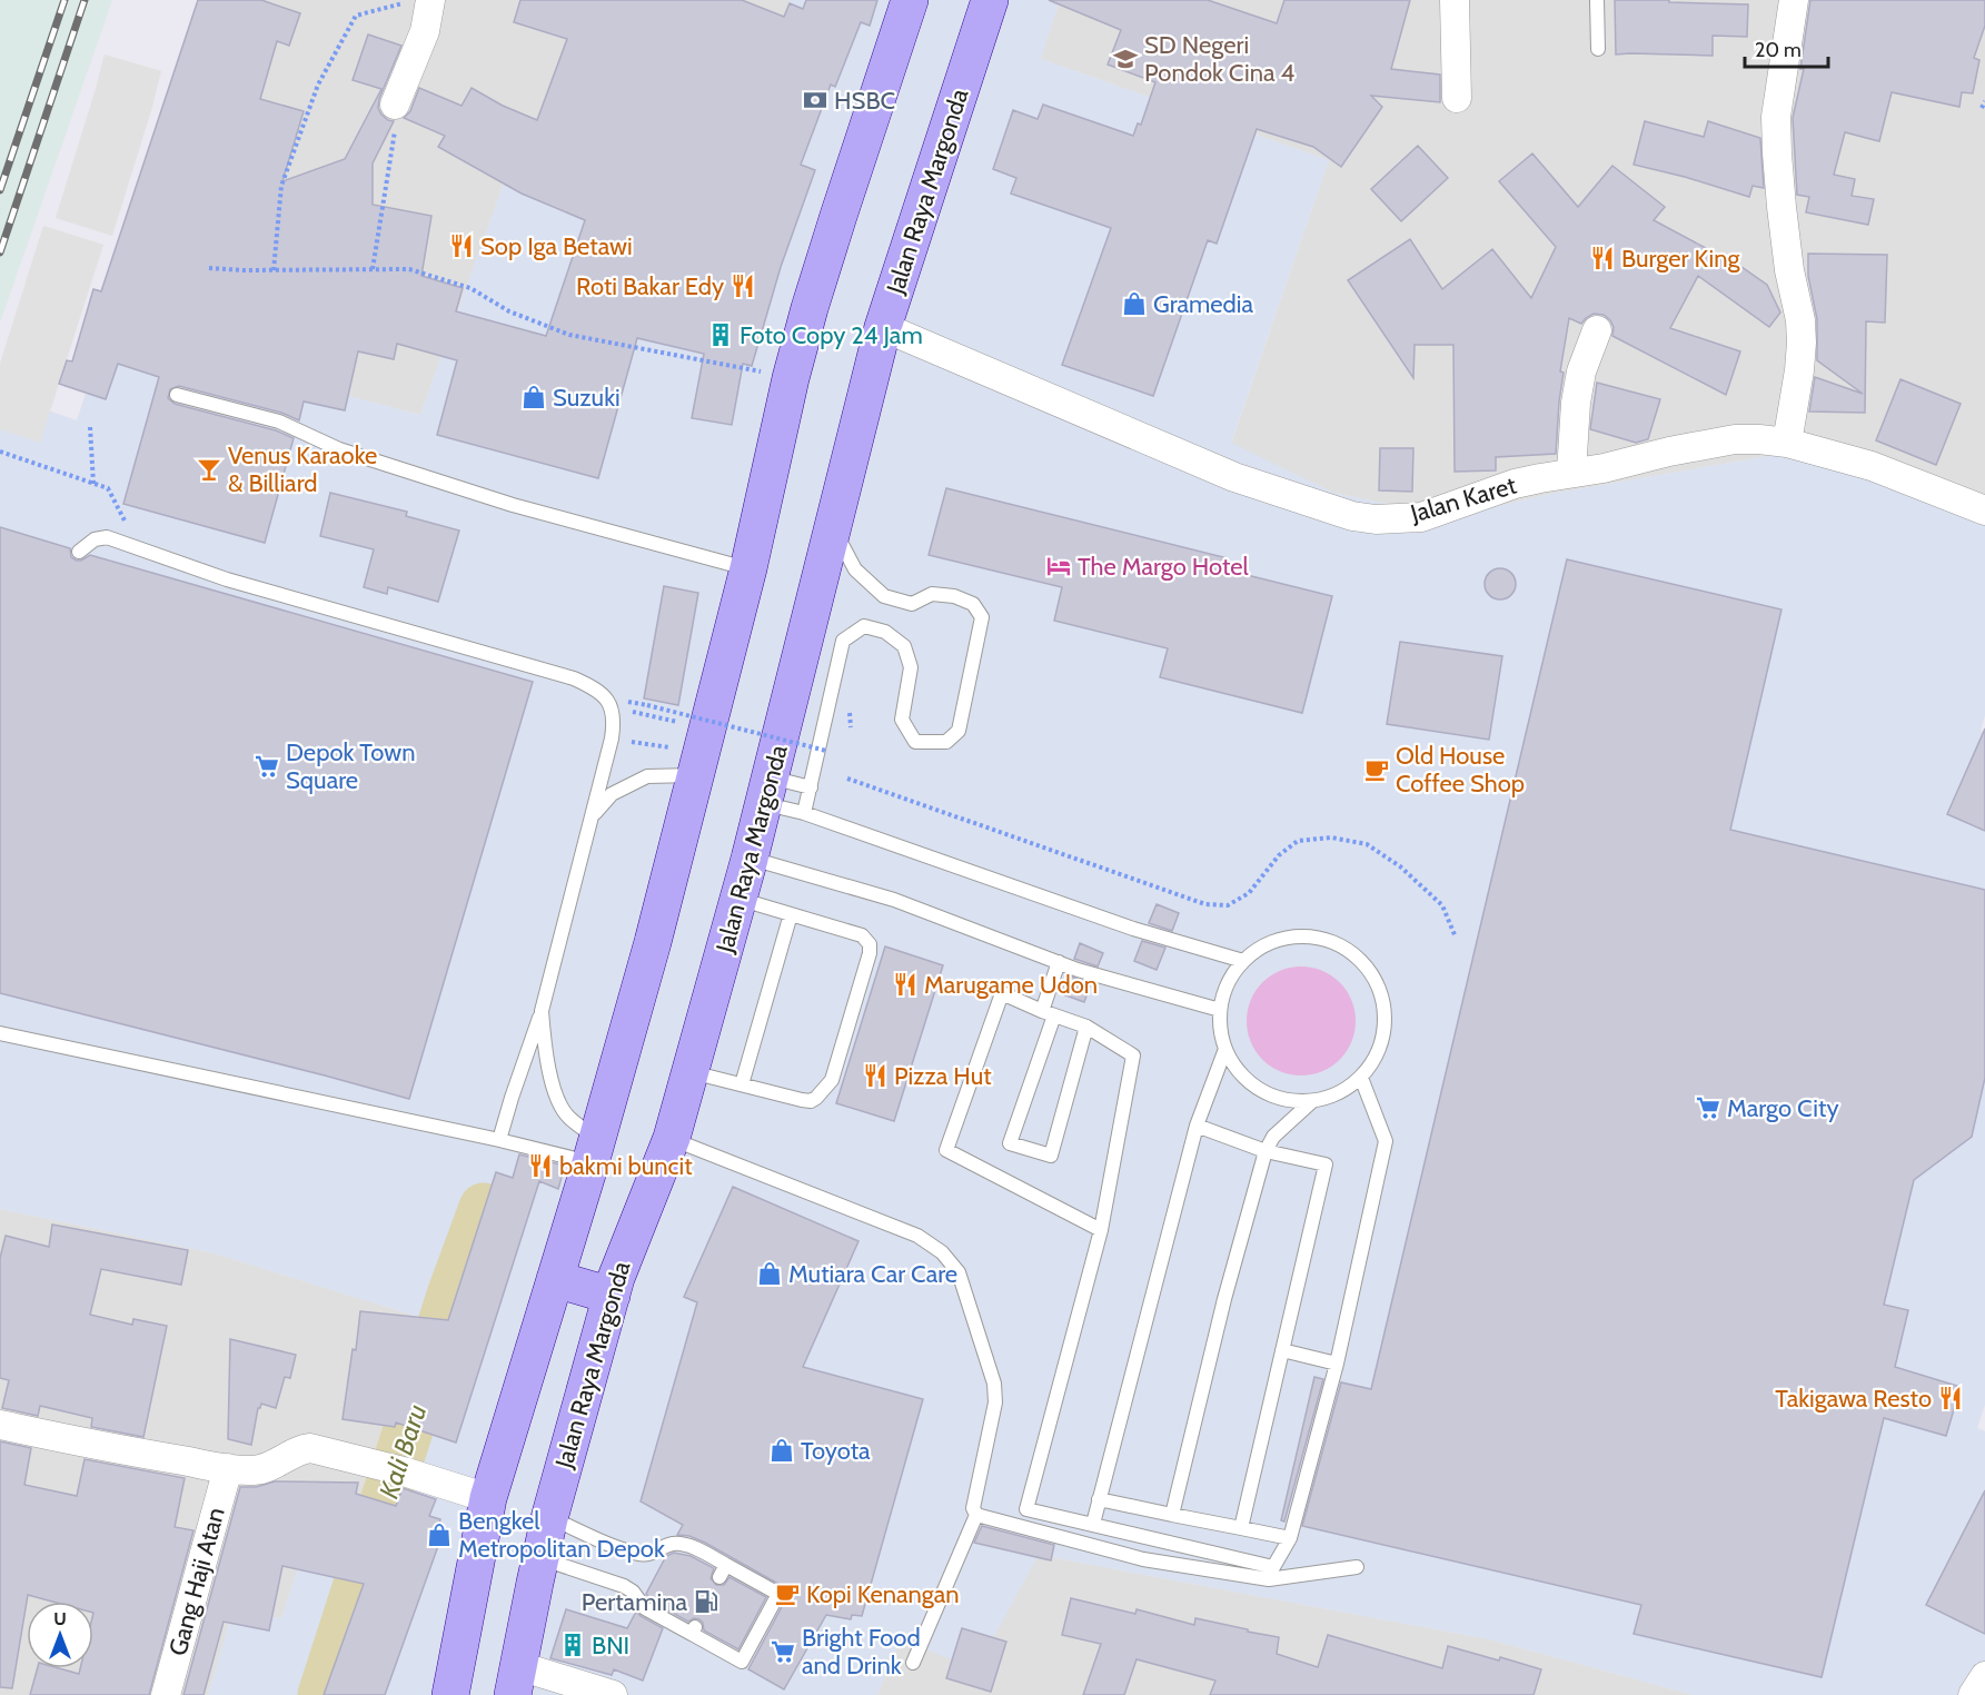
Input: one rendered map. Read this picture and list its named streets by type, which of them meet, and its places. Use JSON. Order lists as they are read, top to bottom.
{
  "streets": {
    "main road": ["Jalan Raya Margonda"],
    "street": ["Jalan Karet", "Gang Haji Atan"]
  },
  "crossings": [
    ["Jalan Raya Margonda", "Jalan Karet"]
  ],
  "water": ["Kali Baru"],
  "places": {
    "school or university": ["SD Negeri Pondok Cina 4"],
    "bank": ["HSBC"],
    "restaurant": [
      "Sop Iga Betawi",
      "Burger King",
      "Roti Bakar Edy",
      "Marugame Udon",
      "Pizza Hut",
      "bakmi buncit",
      "Takigawa Resto"
    ],
    "shop": [
      "Gramedia",
      "Suzuki",
      "Mutiara Car Care",
      "Toyota",
      "Bengkel Metropolitan Depok"
    ],
    "building": ["Foto Copy 24 Jam", "BNI"],
    "bar": ["Venus Karaoke & Billiard"],
    "hotel": ["The Margo Hotel"],
    "supermarket": ["Depok Town Square", "Margo City", "Bright Food and Drink"],
    "cafe": ["Old House Coffee Shop", "Kopi Kenangan"],
    "fuel station": ["Pertamina"]
  },
  "scale_bar": "20 m",
  "north": "top"
}
